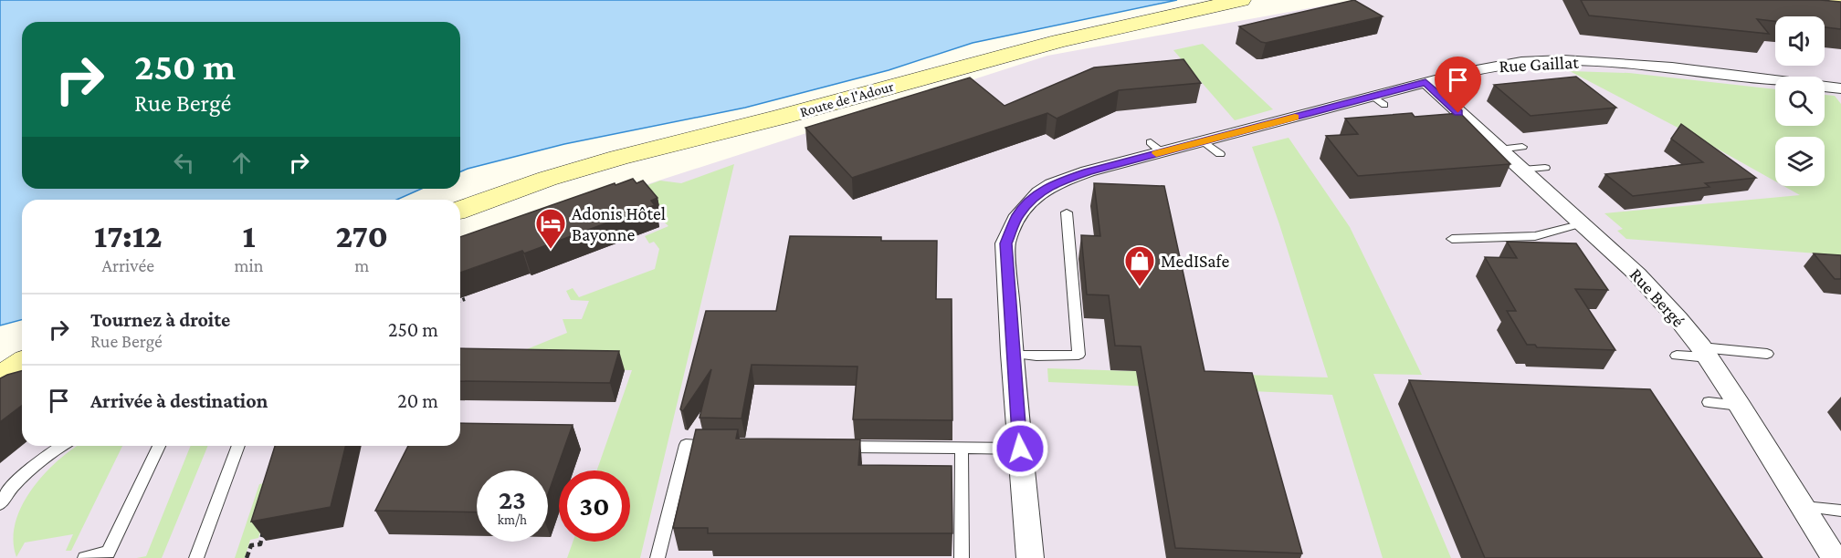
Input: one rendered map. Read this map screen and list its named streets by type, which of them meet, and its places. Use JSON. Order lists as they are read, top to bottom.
{
  "streets": {
    "main road": ["Route de l'Adour"],
    "street": ["Rue Gaillat", "Rue Bergé"]
  },
  "crossings": [
    ["Rue Gaillat", "Rue Bergé"]
  ],
  "places": {
    "hotel": ["Adonis Hôtel Bayonne"],
    "shop": ["MedISafe"]
  },
  "page": {
    "turn": ["250 m", "Rue Bergé"],
    "eta": [
      "17:12",
      "Arrivée",
      "1",
      "min",
      "270",
      "m"
    ],
    "list": [
      {
        "name": "Tournez à droite",
        "note": "Rue Bergé",
        "value": "250 m"
      },
      {
        "name": "Arrivée à destination",
        "value": "20 m"
      }
    ],
    "speed": "23 km/h",
    "limit": "30"
  }
}
